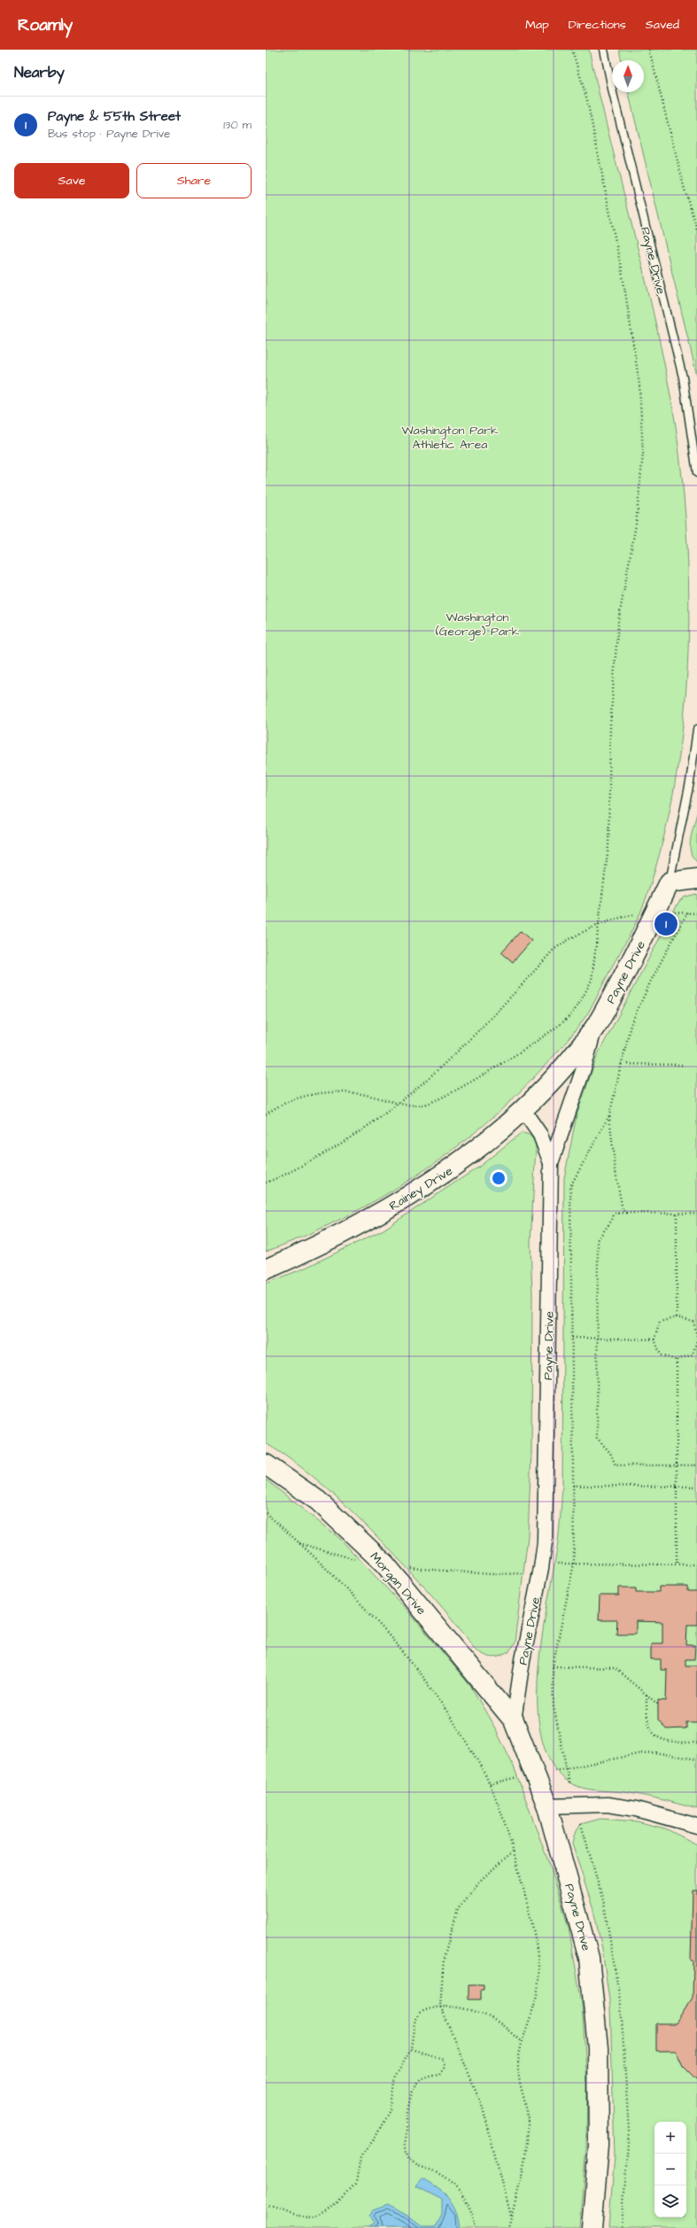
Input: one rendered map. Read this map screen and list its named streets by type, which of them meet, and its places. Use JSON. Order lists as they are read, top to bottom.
{
  "streets": {
    "street": ["Payne Drive", "Rainey Drive", "Morgan Drive"]
  },
  "crossings": [
    ["Payne Drive", "Rainey Drive"],
    ["Payne Drive", "Morgan Drive"]
  ],
  "parks": ["Washington Park Athletic Area", "Washington (George) Park"],
  "north": "top",
  "page": {
    "header": "Roamly",
    "nav": ["Map", "Directions", "Saved"],
    "heading": "Nearby",
    "list": [
      {
        "mark": "1",
        "name": "Payne & 55th Street",
        "note": "Bus stop · Payne Drive",
        "value": "130 m"
      }
    ],
    "buttons": ["Save", "Share"],
    "pins": "1",
    "map_buttons": ["+", "−"]
  }
}
